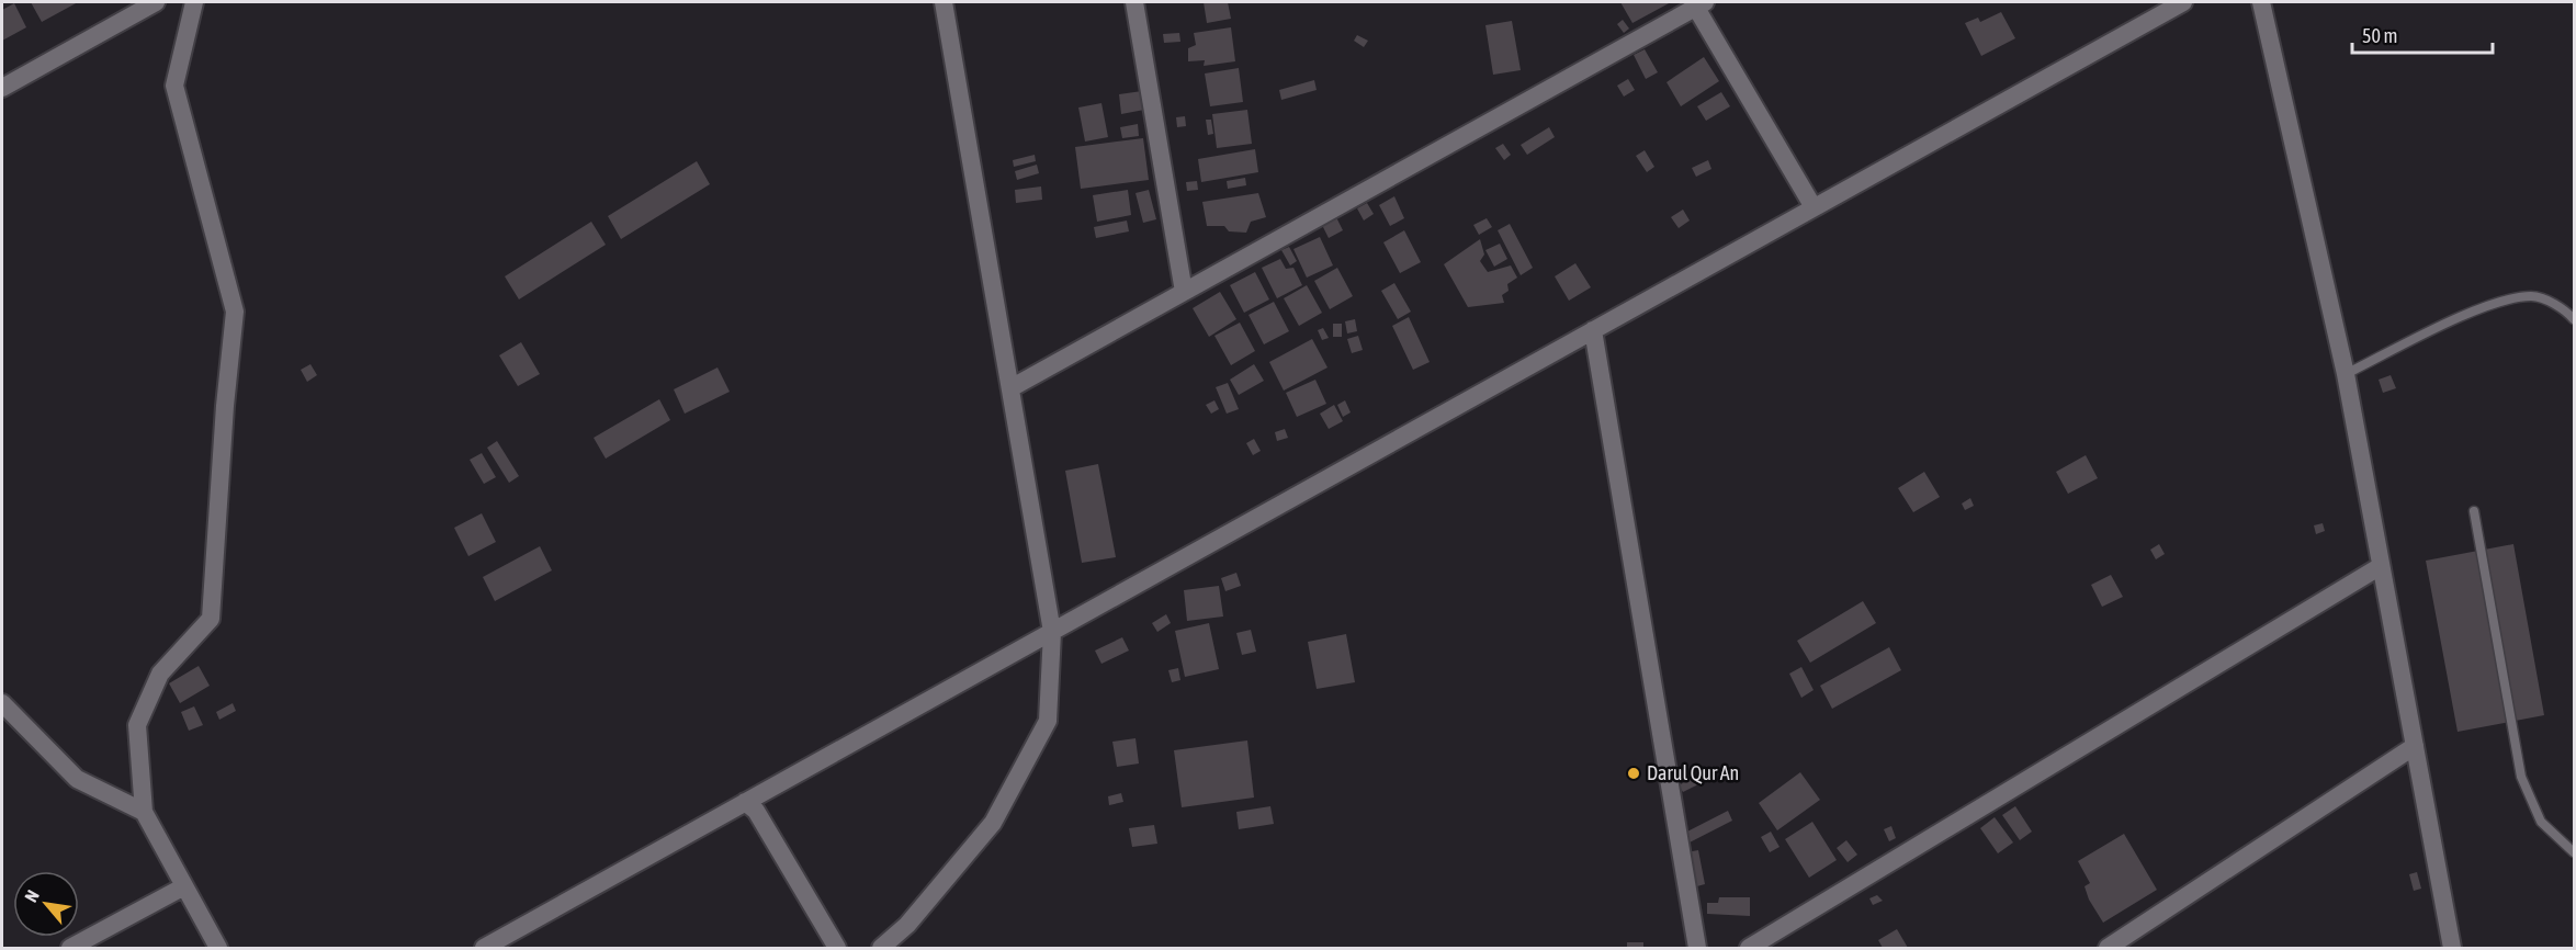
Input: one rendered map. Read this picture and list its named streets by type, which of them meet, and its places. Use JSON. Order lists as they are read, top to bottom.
{
  "places": ["Darul Qur An"],
  "scale_bar": "50 m",
  "north": "top left"
}
